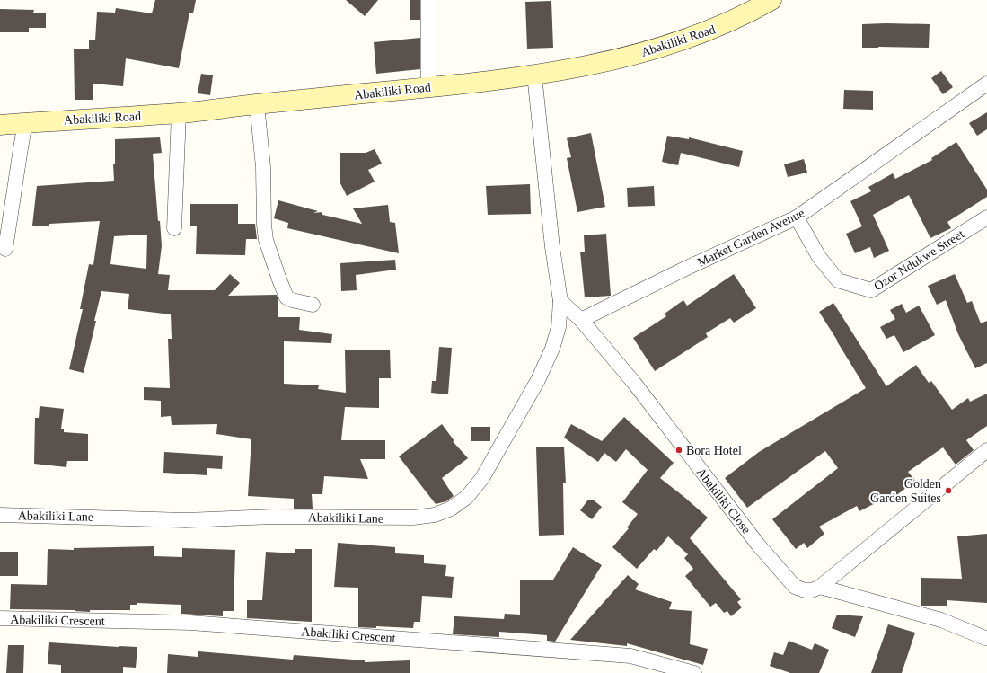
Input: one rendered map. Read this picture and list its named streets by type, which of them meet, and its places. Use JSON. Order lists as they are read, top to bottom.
{
  "streets": {
    "main road": ["Abakiliki Road"],
    "street": [
      "Market Garden Avenue",
      "Ozor Ndukwe Street",
      "Abakiliki Close",
      "Abakiliki Lane",
      "Abakiliki Crescent"
    ]
  },
  "crossings": [
    ["Abakiliki Road", "Abakiliki Lane"],
    ["Market Garden Avenue", "Ozor Ndukwe Street"],
    ["Market Garden Avenue", "Abakiliki Close"]
  ],
  "places": ["Bora Hotel", "Golden Garden Suites"]
}
